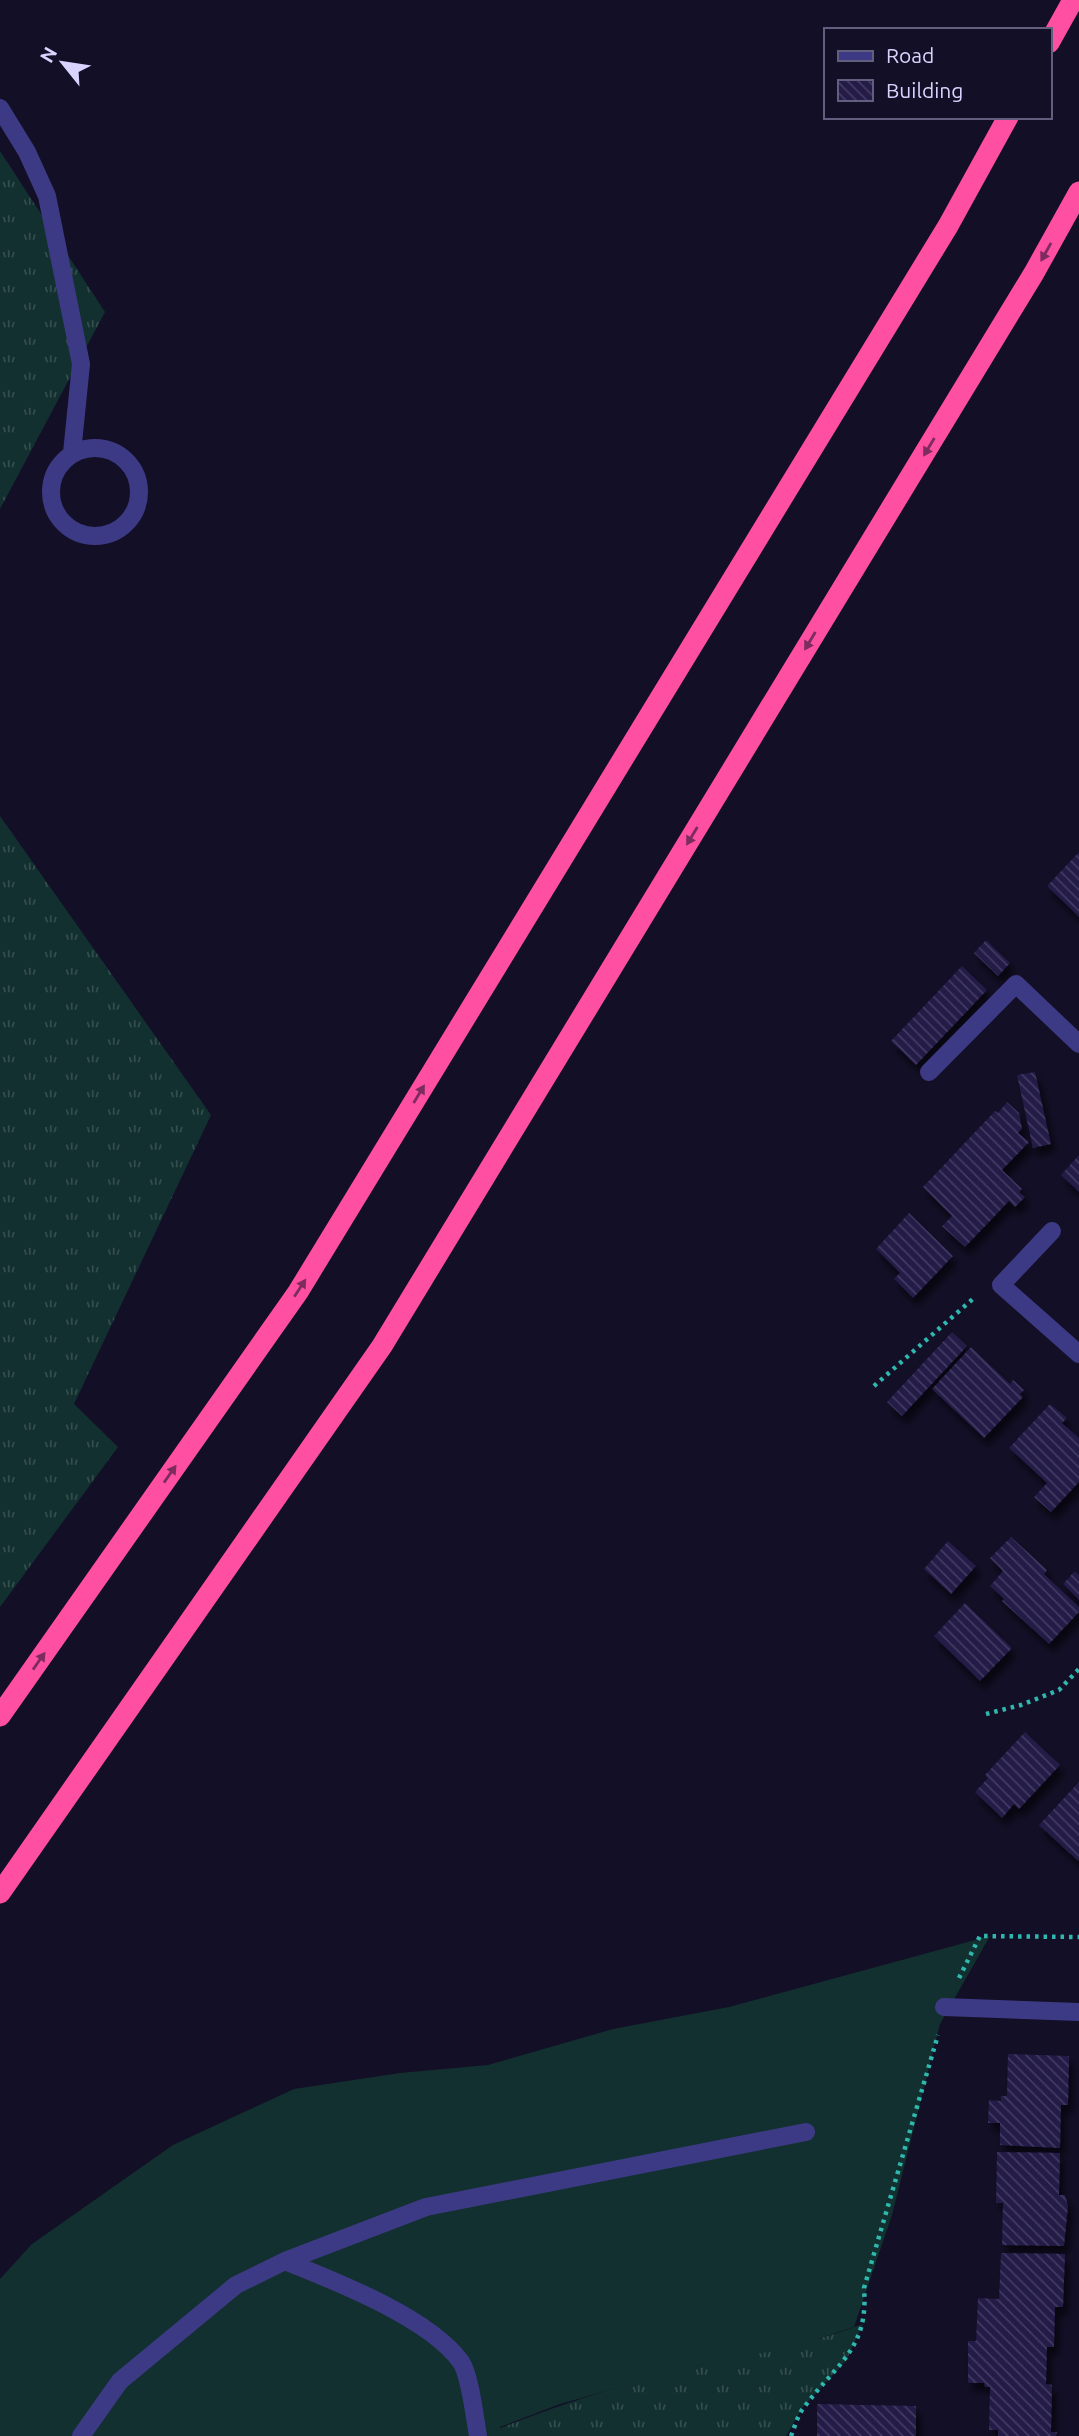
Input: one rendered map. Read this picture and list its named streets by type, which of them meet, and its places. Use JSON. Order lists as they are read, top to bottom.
{
  "legend": ["Road", "Building"],
  "north": "top left"
}
